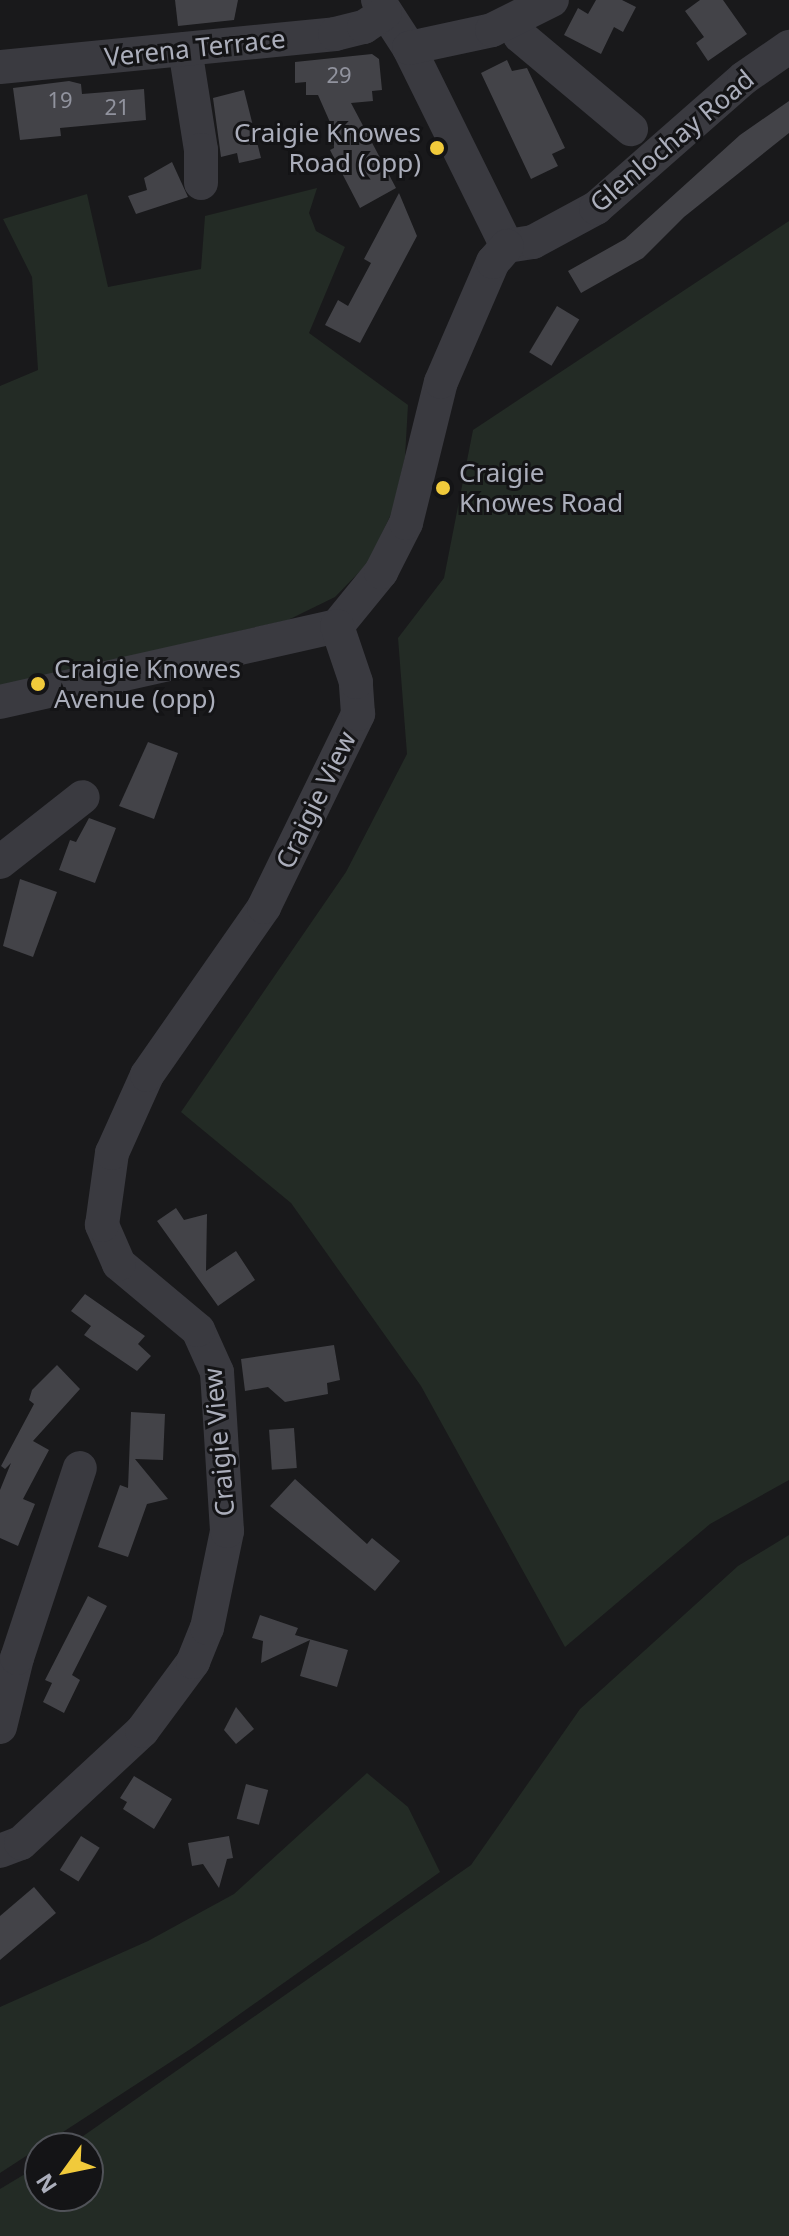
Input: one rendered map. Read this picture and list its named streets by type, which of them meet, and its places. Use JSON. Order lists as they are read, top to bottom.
{
  "streets": {
    "street": ["Verena Terrace", "Glenlochay Road", "Craigie View"]
  },
  "places": ["Craigie Knowes Road (opp)", "Craigie Knowes Road", "Craigie Knowes Avenue (opp)"],
  "house_numbers": ["29", "19", "21"],
  "north": "bottom left"
}
